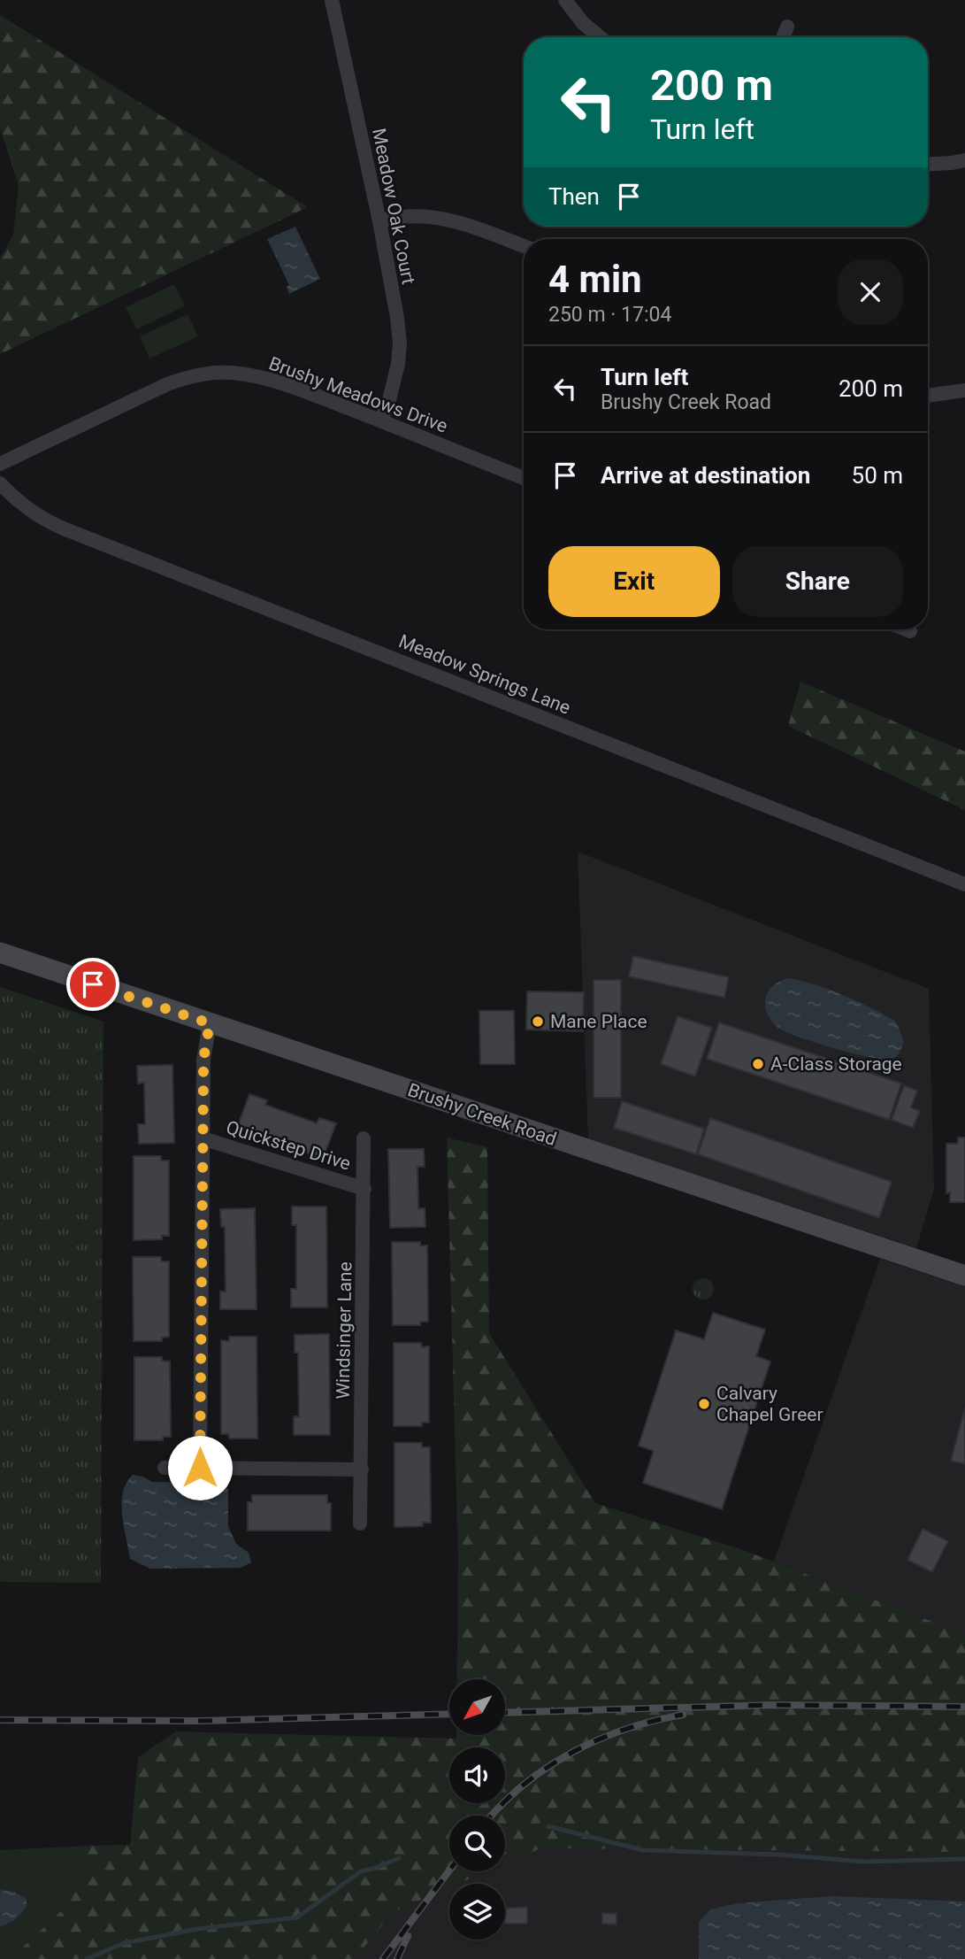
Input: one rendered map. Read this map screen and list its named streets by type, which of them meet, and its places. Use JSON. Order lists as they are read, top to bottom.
{
  "streets": {
    "main road": ["Brushy Creek Road"],
    "street": [
      "Meadow Oak Court",
      "Brushy Meadows Drive",
      "Meadow Springs Lane",
      "Quickstep Drive",
      "Windsinger Lane"
    ]
  },
  "crossings": [
    ["Meadow Oak Court", "Brushy Meadows Drive"],
    ["Quickstep Drive", "Windsinger Lane"]
  ],
  "places": ["Mane Place", "A-Class Storage", "Calvary Chapel Greer"],
  "north": "bottom left",
  "page": {
    "turn": ["200 m", "Turn left"],
    "then": "Then",
    "heading": ["4 min", "250 m · 17:04"],
    "list": [
      {
        "name": "Turn left",
        "note": "Brushy Creek Road",
        "value": "200 m"
      },
      {
        "name": "Arrive at destination",
        "value": "50 m"
      }
    ],
    "buttons": ["Exit", "Share"]
  }
}
